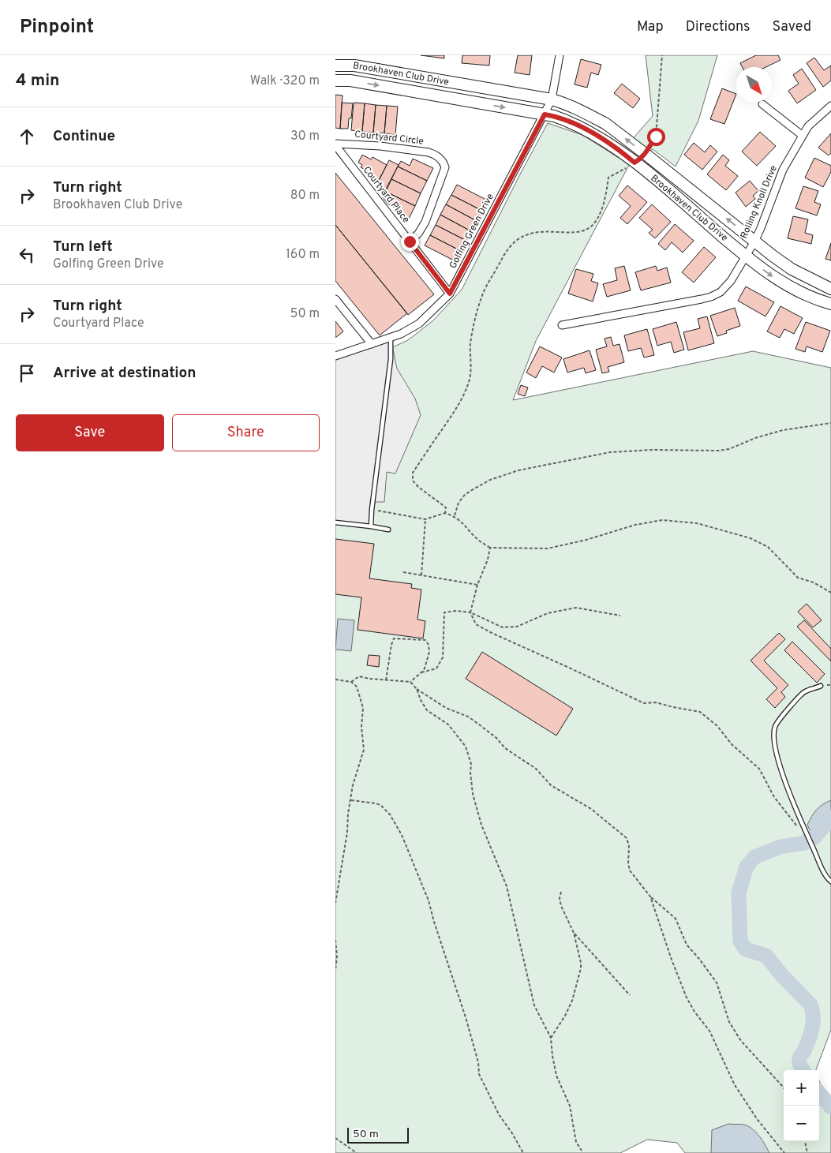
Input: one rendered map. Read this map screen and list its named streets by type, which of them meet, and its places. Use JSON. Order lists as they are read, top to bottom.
{
  "streets": {
    "main road": ["Brookhaven Club Drive"],
    "street": [
      "Courtyard Circle",
      "Courtyard Place",
      "Rolling Knoll Drive",
      "Golfing Green Drive"
    ]
  },
  "crossings": [
    ["Brookhaven Club Drive", "Rolling Knoll Drive"],
    ["Brookhaven Club Drive", "Golfing Green Drive"],
    ["Courtyard Circle", "Courtyard Place"],
    ["Courtyard Place", "Golfing Green Drive"]
  ],
  "scale_bar": "50 m",
  "north": "bottom right",
  "page": {
    "header": "Pinpoint",
    "nav": ["Map", "Directions", "Saved"],
    "heading": ["4 min", "Walk · 320 m"],
    "list": [
      ["Continue", "30 m"],
      ["Turn right", "Brookhaven Club Drive", "80 m"],
      ["Turn left", "Golfing Green Drive", "160 m"],
      ["Turn right", "Courtyard Place", "50 m"],
      "Arrive at destination"
    ],
    "buttons": ["Save", "Share"],
    "map_buttons": ["+", "−"],
    "scale": "50 m"
  }
}
